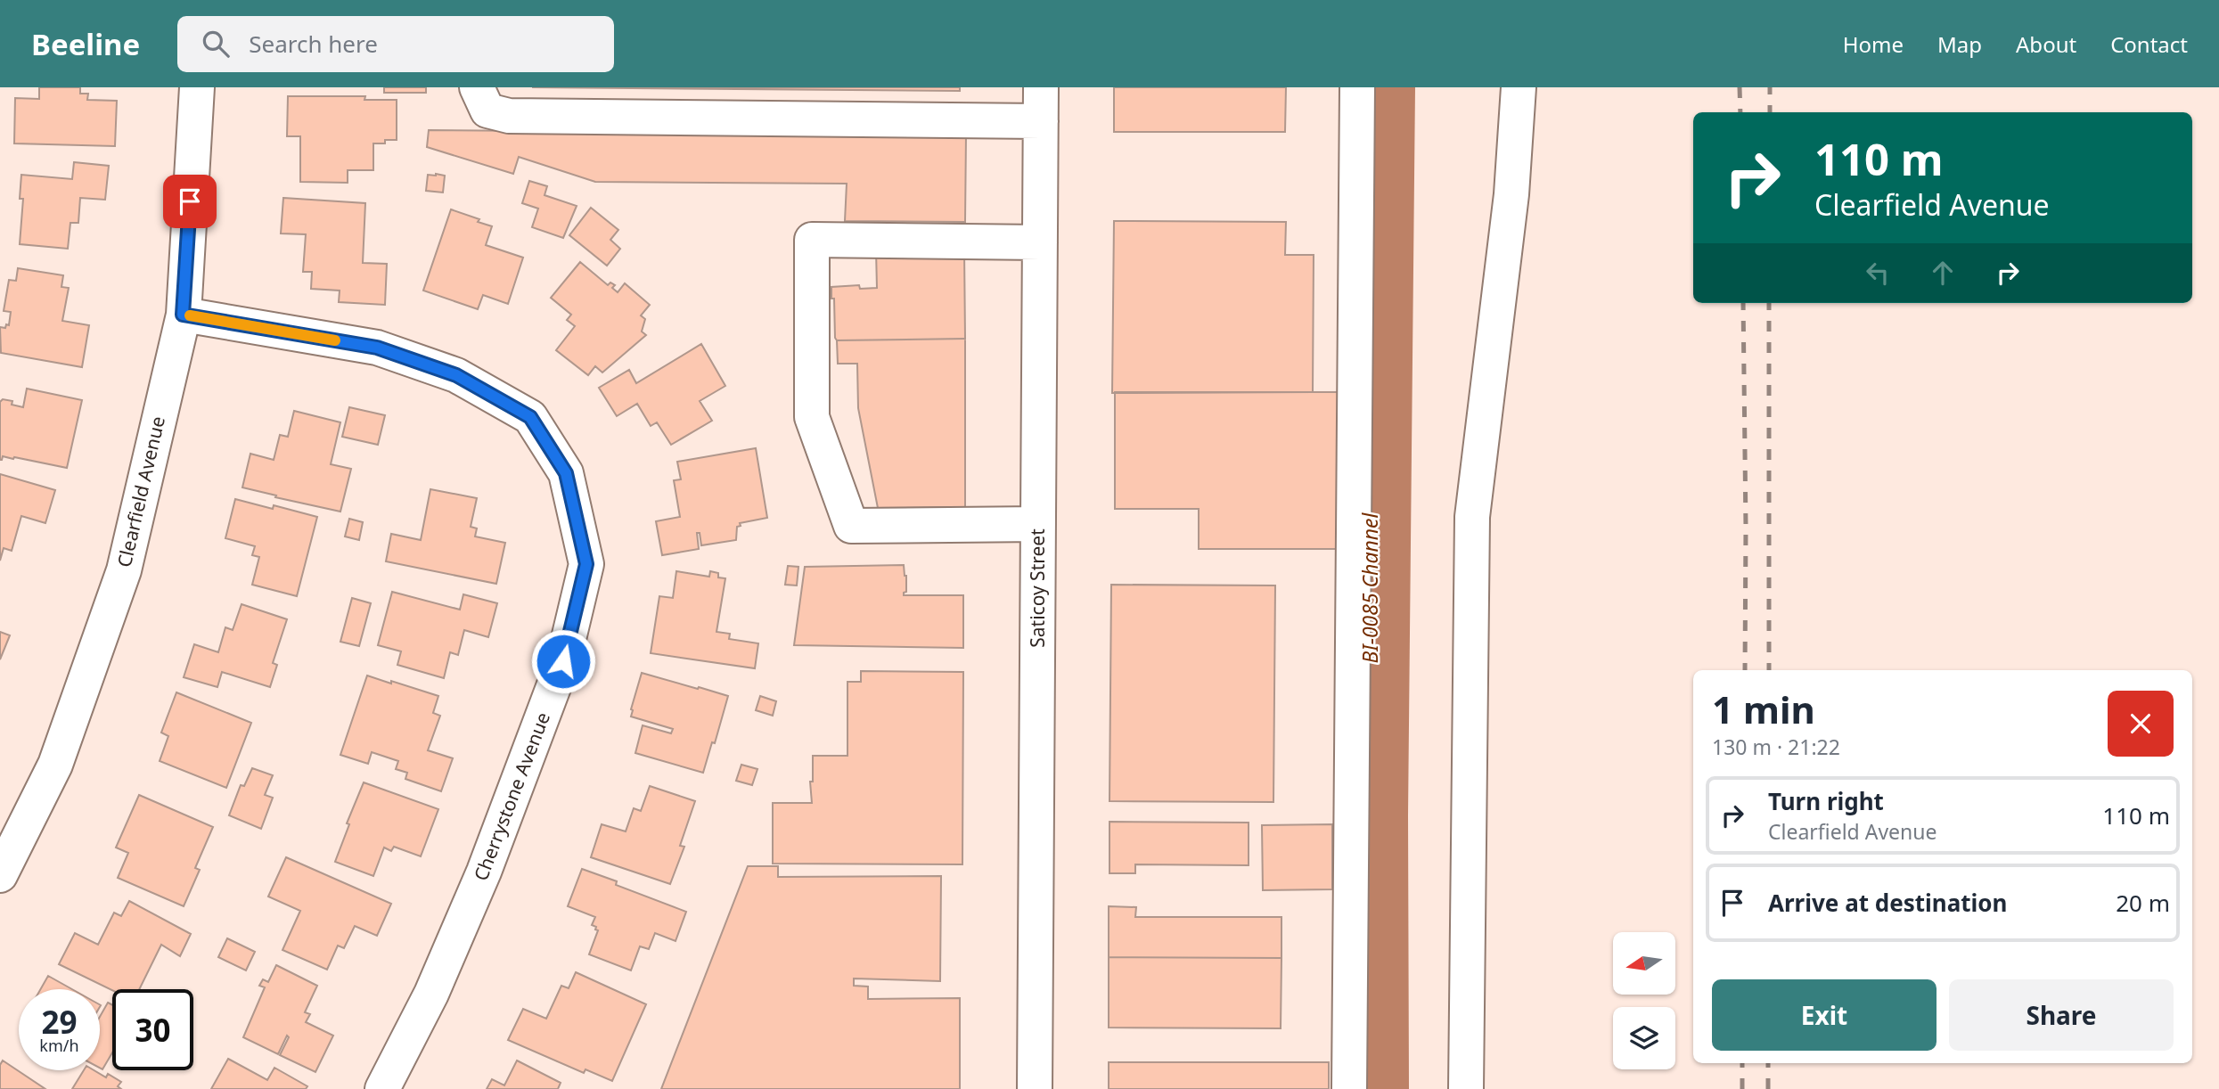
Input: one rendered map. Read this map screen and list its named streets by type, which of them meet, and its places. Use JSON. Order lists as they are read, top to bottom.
{
  "streets": {
    "street": ["Clearfield Avenue", "Saticoy Street", "Cherrystone Avenue"]
  },
  "crossings": [
    ["Clearfield Avenue", "Cherrystone Avenue"]
  ],
  "water": ["BI-0085 Channel"],
  "north": "left",
  "page": {
    "header": "Beeline",
    "search": "Search here",
    "nav": [
      "Home",
      "Map",
      "About",
      "Contact"
    ],
    "turn": ["110 m", "Clearfield Avenue"],
    "heading": ["1 min", "130 m · 21:22"],
    "list": [
      {
        "name": "Turn right",
        "note": "Clearfield Avenue",
        "value": "110 m"
      },
      {
        "name": "Arrive at destination",
        "value": "20 m"
      }
    ],
    "buttons": ["Exit", "Share"],
    "speed": "29 km/h",
    "limit": "30"
  }
}
